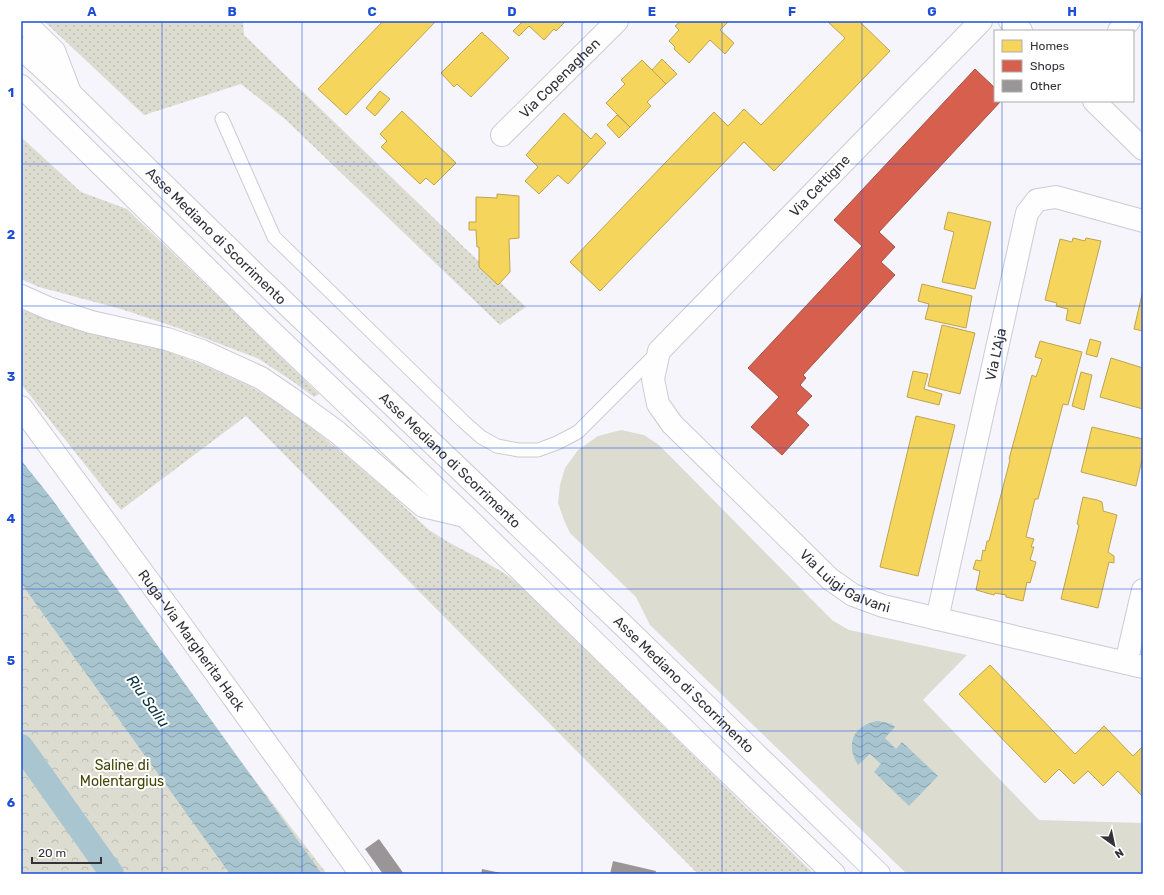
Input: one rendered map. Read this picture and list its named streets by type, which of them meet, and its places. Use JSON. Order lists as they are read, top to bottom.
{
  "streets": {
    "main road": [
      "Via Copenaghen",
      "Via Cettigne",
      "Asse Mediano di Scorrimento",
      "Via L'Aja",
      "Via Luigi Galvani",
      "Ruga-Via Margherita Hack"
    ]
  },
  "crossings": [
    ["Via Cettigne", "Via Luigi Galvani"],
    ["Via L'Aja", "Via Luigi Galvani"]
  ],
  "water": ["Riu Saliu"],
  "parks": ["Saline di Molentargius"],
  "legend": ["Homes", "Shops", "Other"],
  "scale_bar": "20 m",
  "north": "bottom right",
  "grid": {
    "columns": [
      "A",
      "B",
      "C",
      "D",
      "E",
      "F",
      "G",
      "H"
    ],
    "rows": [
      "1",
      "2",
      "3",
      "4",
      "5",
      "6"
    ]
  }
}
